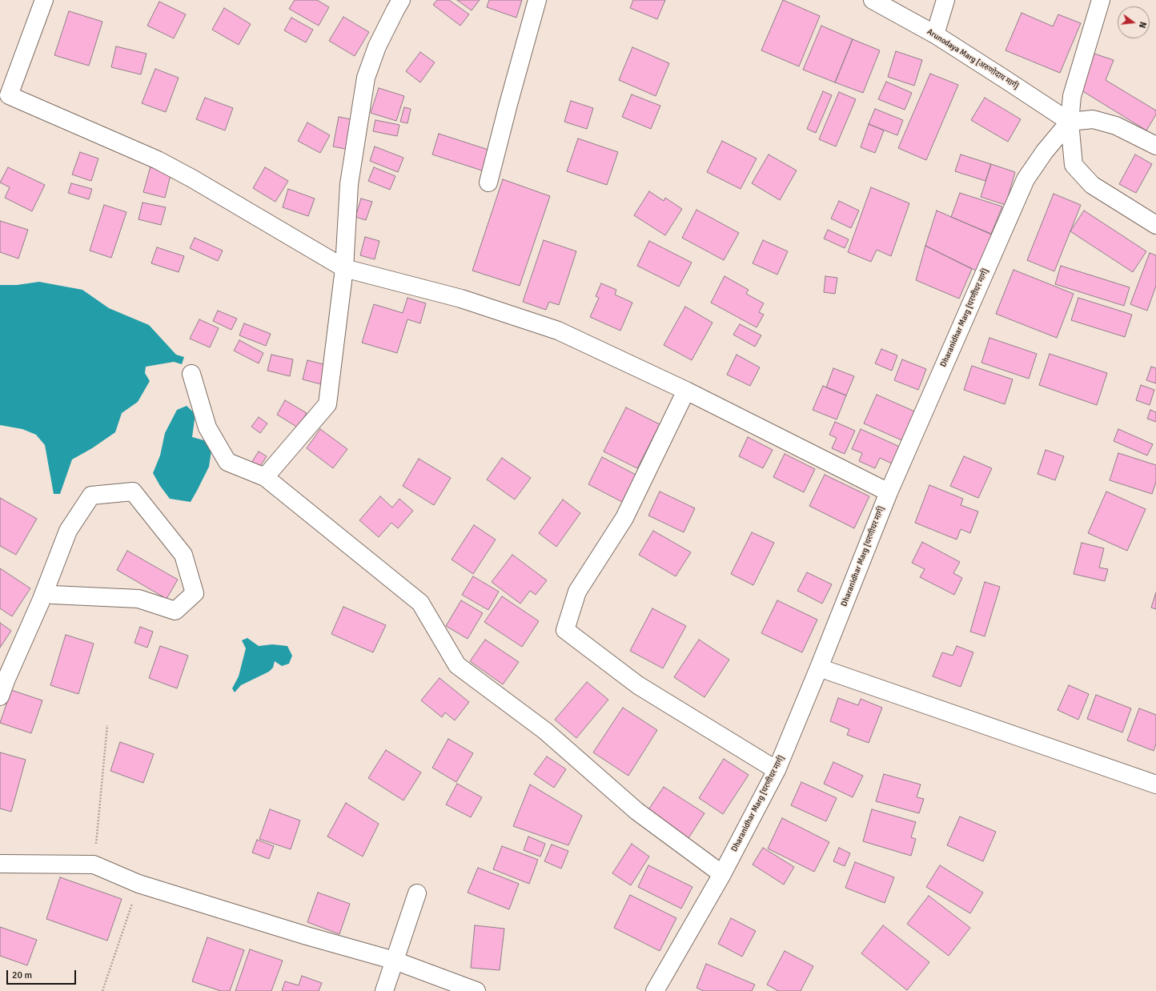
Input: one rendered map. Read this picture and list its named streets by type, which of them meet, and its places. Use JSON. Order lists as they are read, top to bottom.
{
  "streets": {
    "street": ["Arunodaya Marg [अरुणोदा‍य मार्ग]", "Dharanidhar Marg [धरणीधर मार्ग]"]
  },
  "crossings": [
    ["Arunodaya Marg [अरुणोदा‍य मार्ग]", "Dharanidhar Marg [धरणीधर मार्ग]"]
  ],
  "scale_bar": "20 m",
  "north": "right"
}
